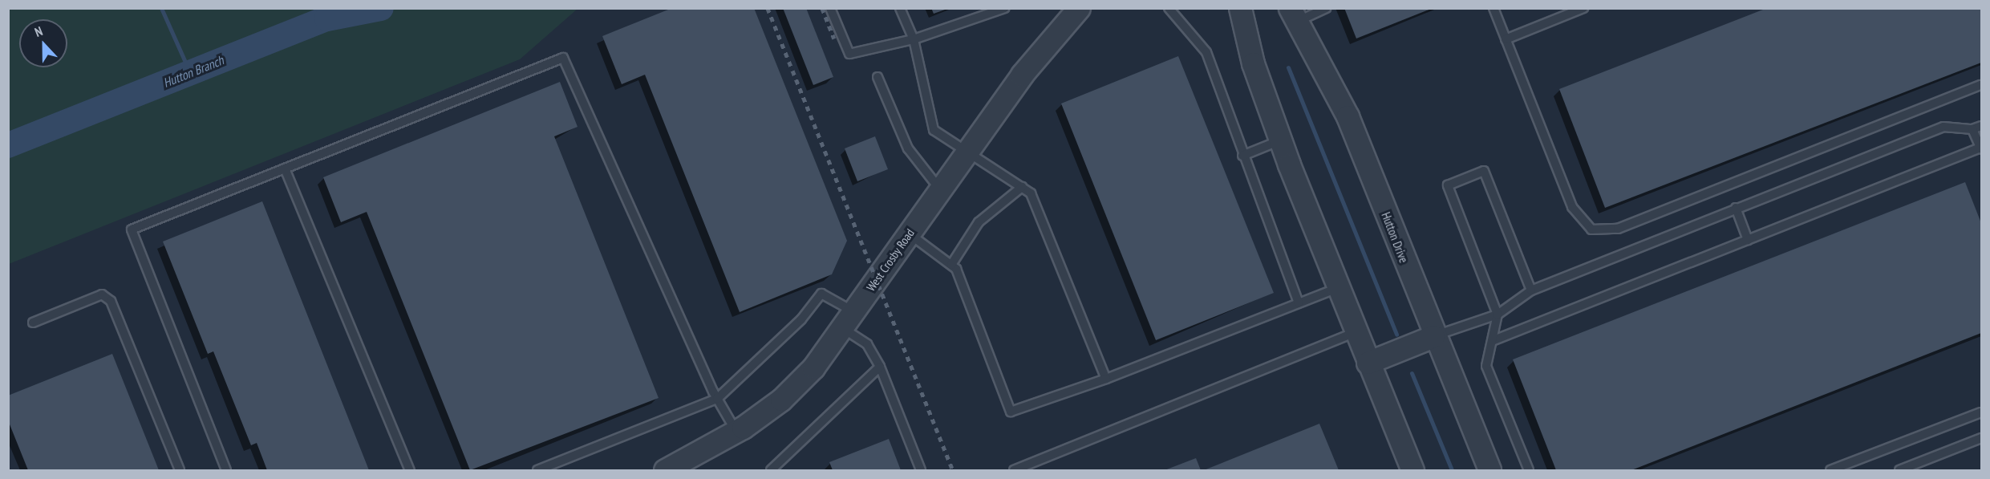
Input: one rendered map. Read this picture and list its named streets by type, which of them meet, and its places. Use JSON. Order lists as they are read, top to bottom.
{
  "streets": {
    "street": ["Hutton Drive", "West Crosby Road"]
  },
  "water": ["Hutton Branch"],
  "north": "top"
}
